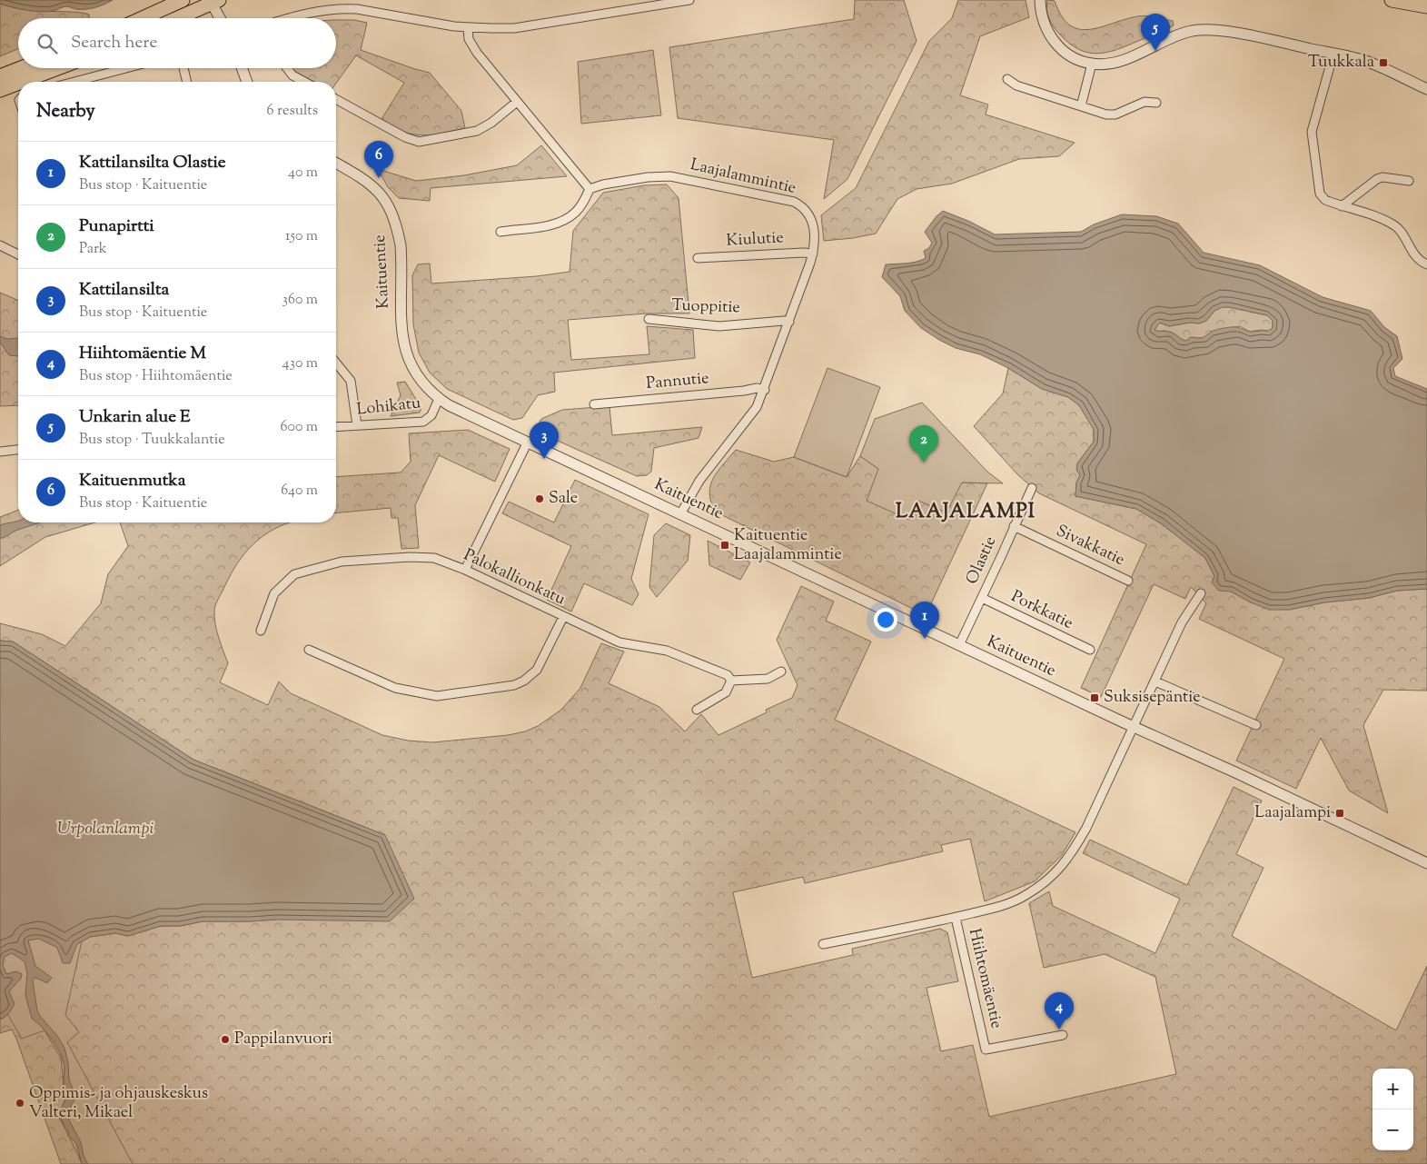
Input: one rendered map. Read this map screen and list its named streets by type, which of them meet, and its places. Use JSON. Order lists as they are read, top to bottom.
{
  "streets": {
    "street": [
      "Laajalammintie",
      "Kiulutie",
      "Kaituentie",
      "Tuoppitie",
      "Pannutie",
      "Lohikatu",
      "Sivakkatie",
      "Olastie",
      "Palokallionkatu",
      "Porkkatie",
      "Hiihtomäentie"
    ]
  },
  "crossings": [
    ["Laajalammintie", "Kiulutie"],
    ["Laajalammintie", "Kaituentie"],
    ["Laajalammintie", "Tuoppitie"],
    ["Laajalammintie", "Pannutie"],
    ["Kaituentie", "Lohikatu"],
    ["Kaituentie", "Olastie"],
    ["Sivakkatie", "Olastie"],
    ["Olastie", "Porkkatie"]
  ],
  "districts": ["LAAJALAMPI"],
  "water": ["Urpolanlampi"],
  "places": {
    "transit": [
      "Tuukkala",
      "Kaituentie Laajalammintie",
      "Suksisepäntie",
      "Laajalampi"
    ],
    "other": ["Sale", "Pappilanvuori", "Oppimis- ja ohjauskeskus Valteri, Mikael"]
  },
  "page": {
    "pins": [
      "5",
      "6",
      "3",
      "2",
      "1",
      "4"
    ],
    "search": "Search here",
    "heading": ["Nearby", "6 results"],
    "list": [
      {
        "mark": "1",
        "name": "Kattilansilta Olastie",
        "note": "Bus stop · Kaituentie",
        "value": "40 m"
      },
      {
        "mark": "2",
        "name": "Punapirtti",
        "note": "Park",
        "value": "150 m"
      },
      {
        "mark": "3",
        "name": "Kattilansilta",
        "note": "Bus stop · Kaituentie",
        "value": "360 m"
      },
      {
        "mark": "4",
        "name": "Hiihtomäentie M",
        "note": "Bus stop · Hiihtomäentie",
        "value": "430 m"
      },
      {
        "mark": "5",
        "name": "Unkarin alue E",
        "note": "Bus stop · Tuukkalantie",
        "value": "600 m"
      },
      {
        "mark": "6",
        "name": "Kaituenmutka",
        "note": "Bus stop · Kaituentie",
        "value": "640 m"
      }
    ],
    "map_buttons": ["+", "−"]
  }
}
